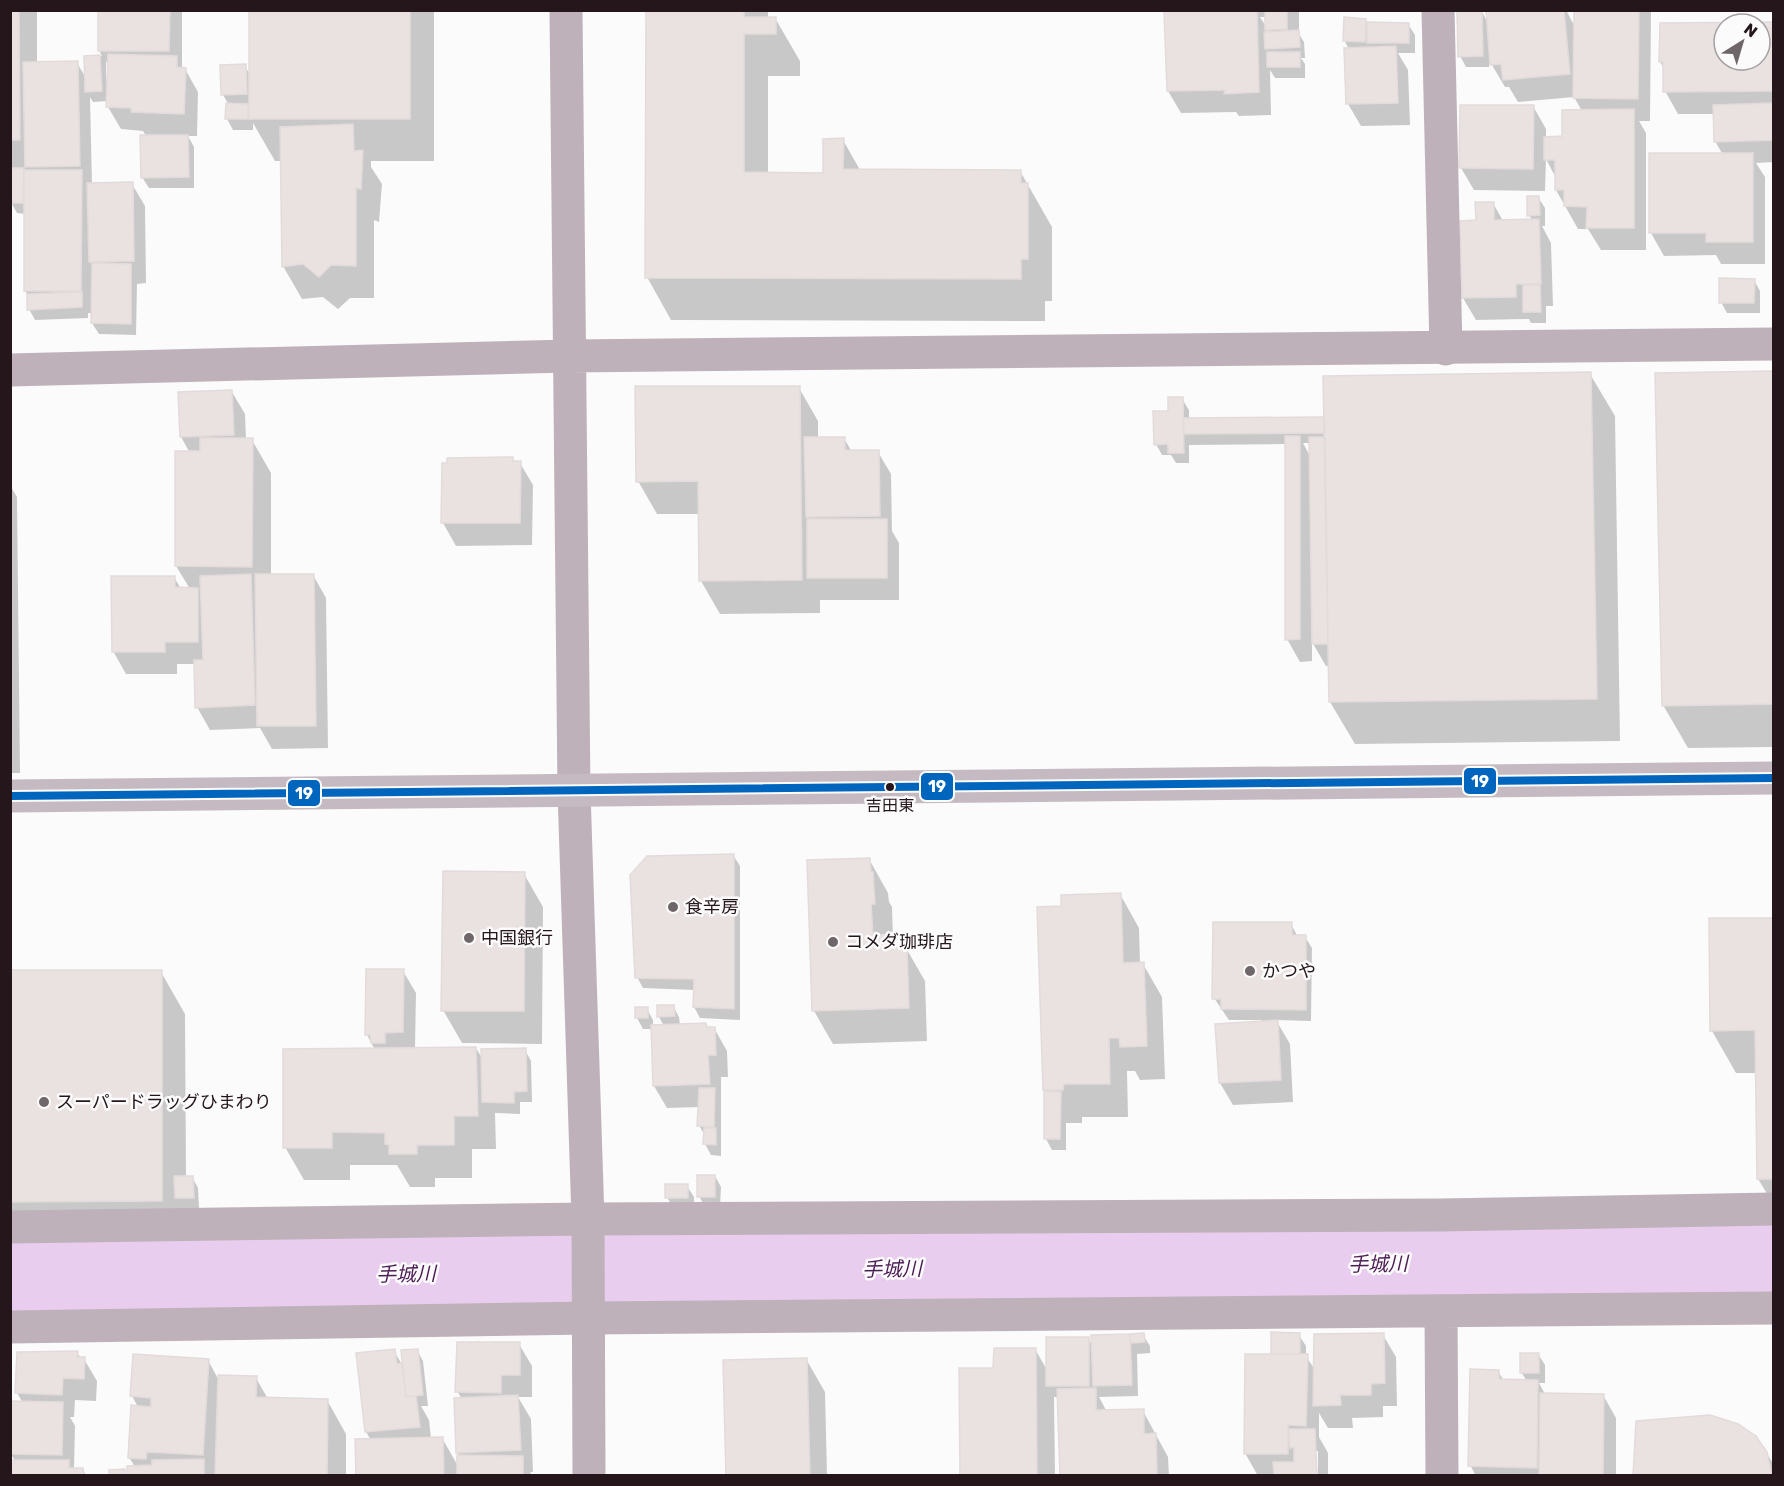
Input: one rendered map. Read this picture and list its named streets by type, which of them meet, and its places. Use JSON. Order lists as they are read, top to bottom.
{
  "water": ["手城川"],
  "places": [
    "吉田東",
    "食辛房",
    "中国銀行",
    "コメダ珈琲店",
    "かつや",
    "スーパードラッグひまわり"
  ],
  "lines": ["transit line 19"],
  "north": "top right"
}
